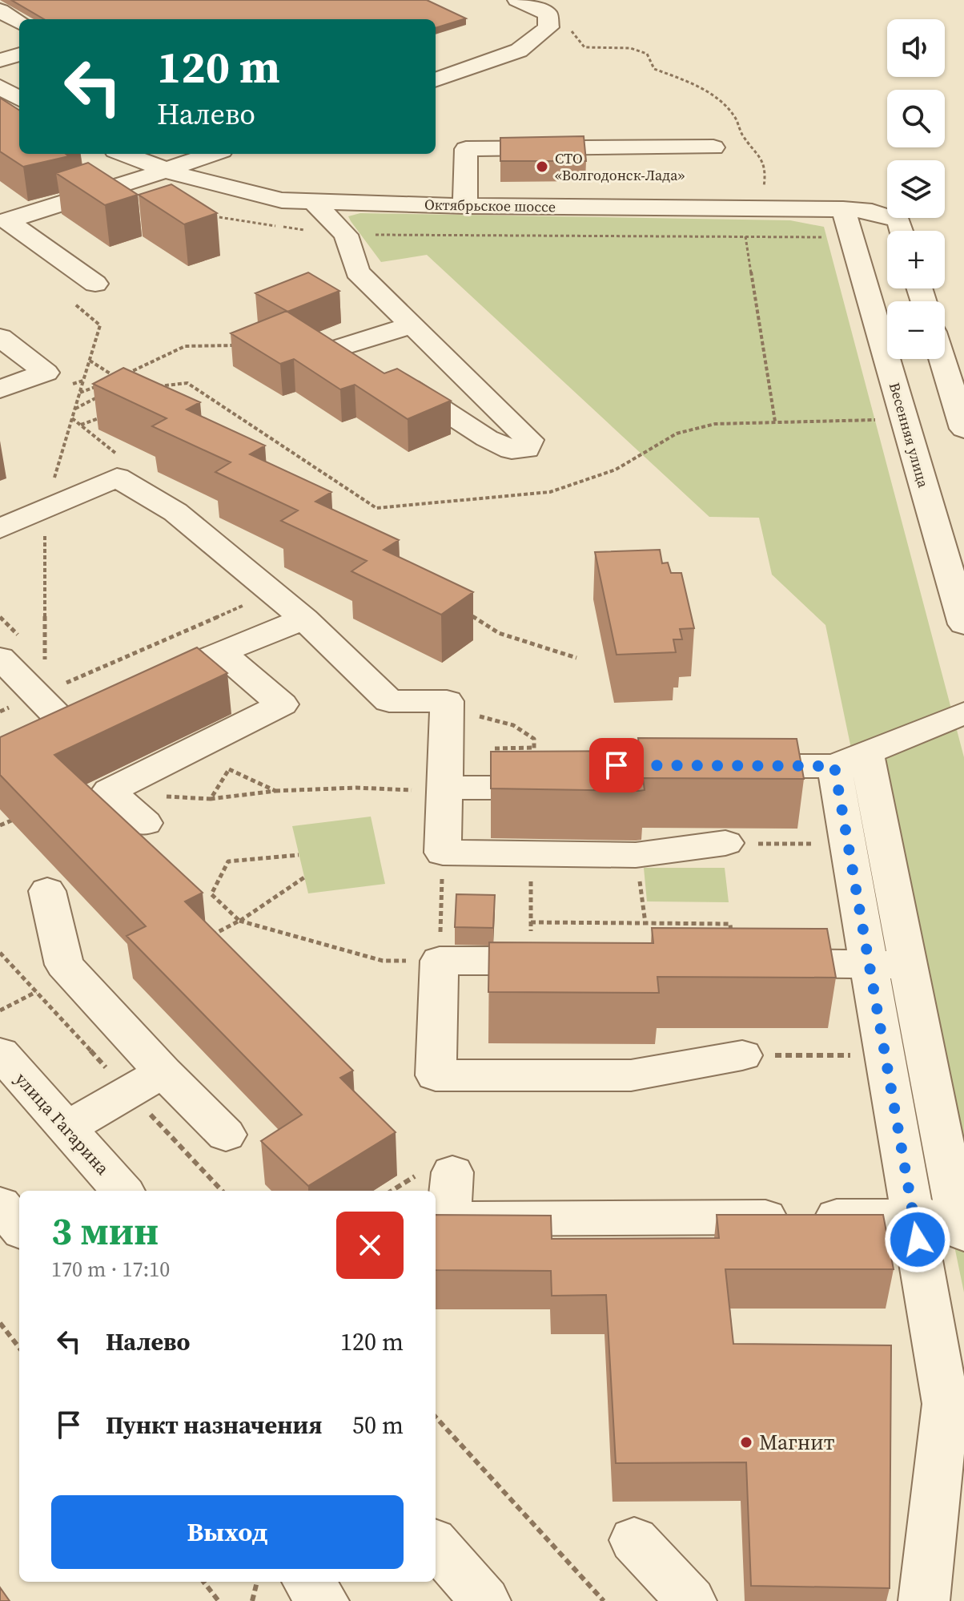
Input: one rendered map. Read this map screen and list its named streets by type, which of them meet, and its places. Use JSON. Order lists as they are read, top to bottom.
{
  "streets": {
    "street": ["Октябрьское шоссе", "Весенняя улица", "улица Гагарина"]
  },
  "crossings": [
    ["Октябрьское шоссе", "Весенняя улица"]
  ],
  "places": ["СТО «Волгодонск-Лада»", "Магнит"],
  "page": {
    "map_buttons": ["+", "−"],
    "turn": ["120 m", "Налево"],
    "heading": ["3 мин", "170 m · 17:10"],
    "list": [
      {
        "name": "Налево",
        "value": "120 m"
      },
      {
        "name": "Пункт назначения",
        "value": "50 m"
      }
    ],
    "buttons": "Выход"
  }
}
